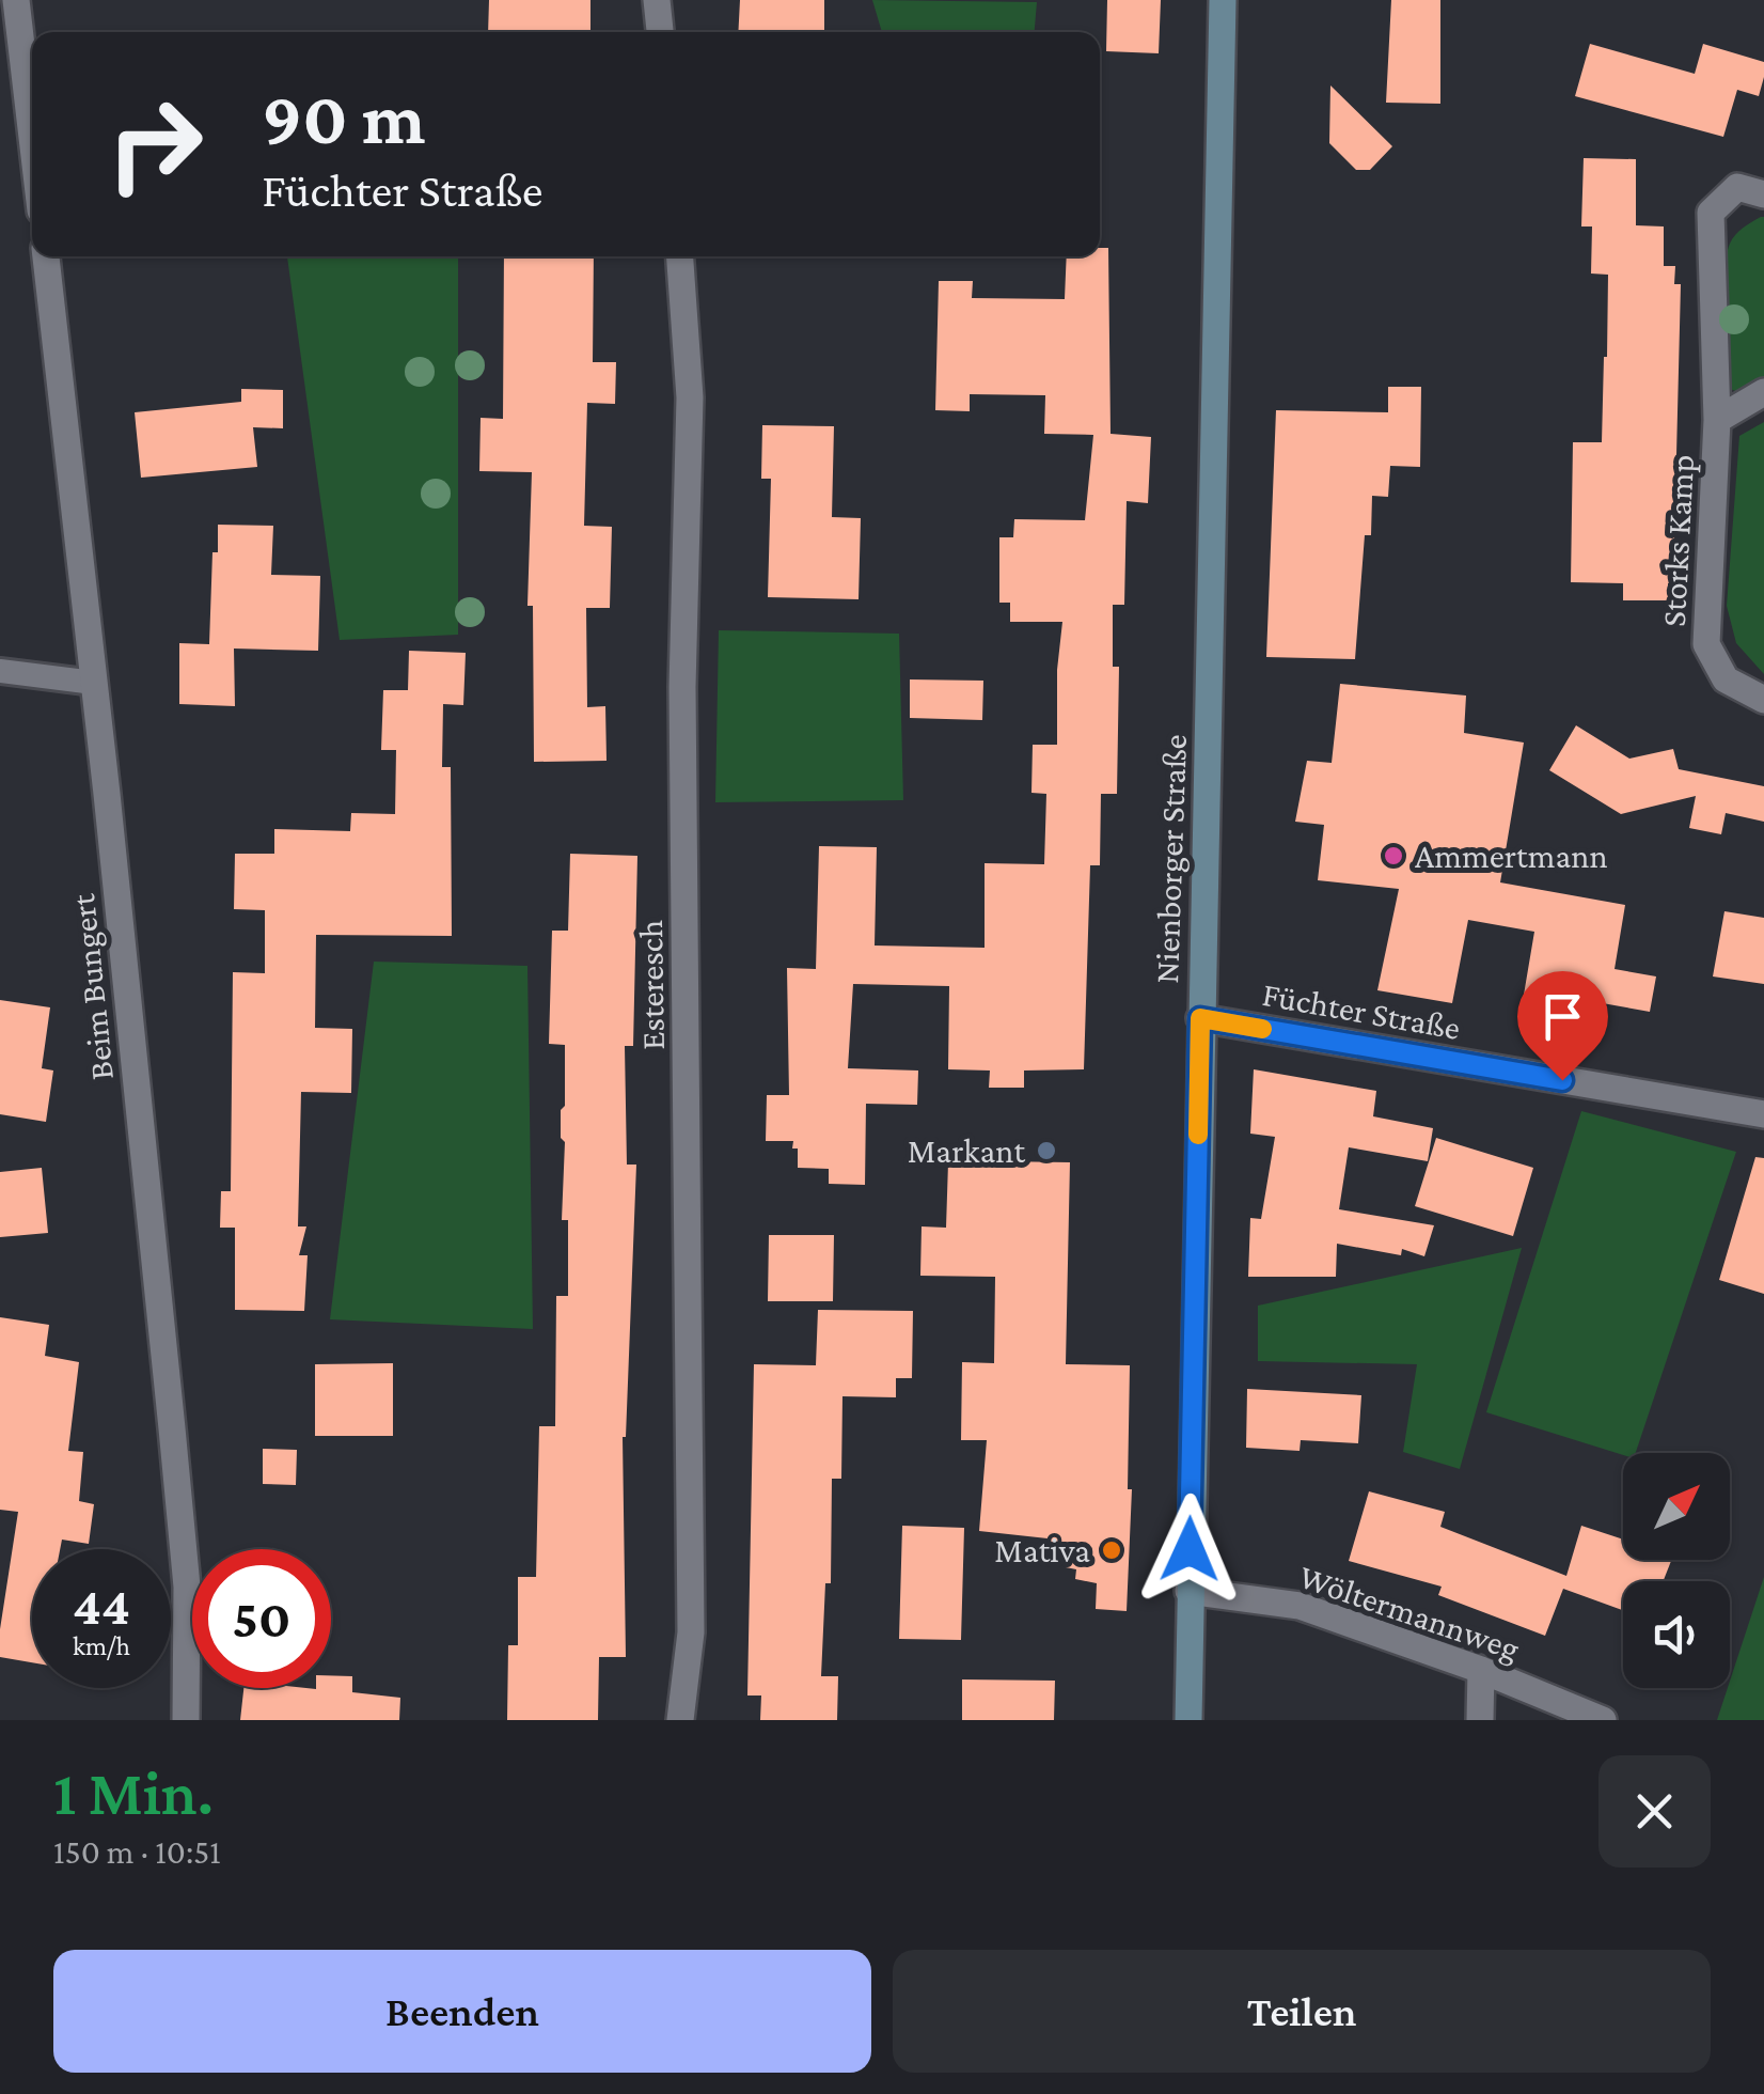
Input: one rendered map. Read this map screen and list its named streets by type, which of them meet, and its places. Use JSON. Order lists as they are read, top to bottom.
{
  "streets": {
    "main road": ["Nienborger Straße"],
    "street": [
      "Storks Kamp",
      "Esteresch",
      "Beim Bungert",
      "Füchter Straße",
      "Wöltermannweg"
    ]
  },
  "crossings": [
    ["Nienborger Straße", "Füchter Straße"],
    ["Nienborger Straße", "Wöltermannweg"]
  ],
  "places": ["Ammertmann", "Markant", "Mativa"],
  "north": "top right",
  "page": {
    "turn": ["90 m", "Füchter Straße"],
    "speed": "44 km/h",
    "limit": "50",
    "heading": ["1 Min.", "150 m · 10:51"],
    "buttons": ["Beenden", "Teilen"]
  }
}
